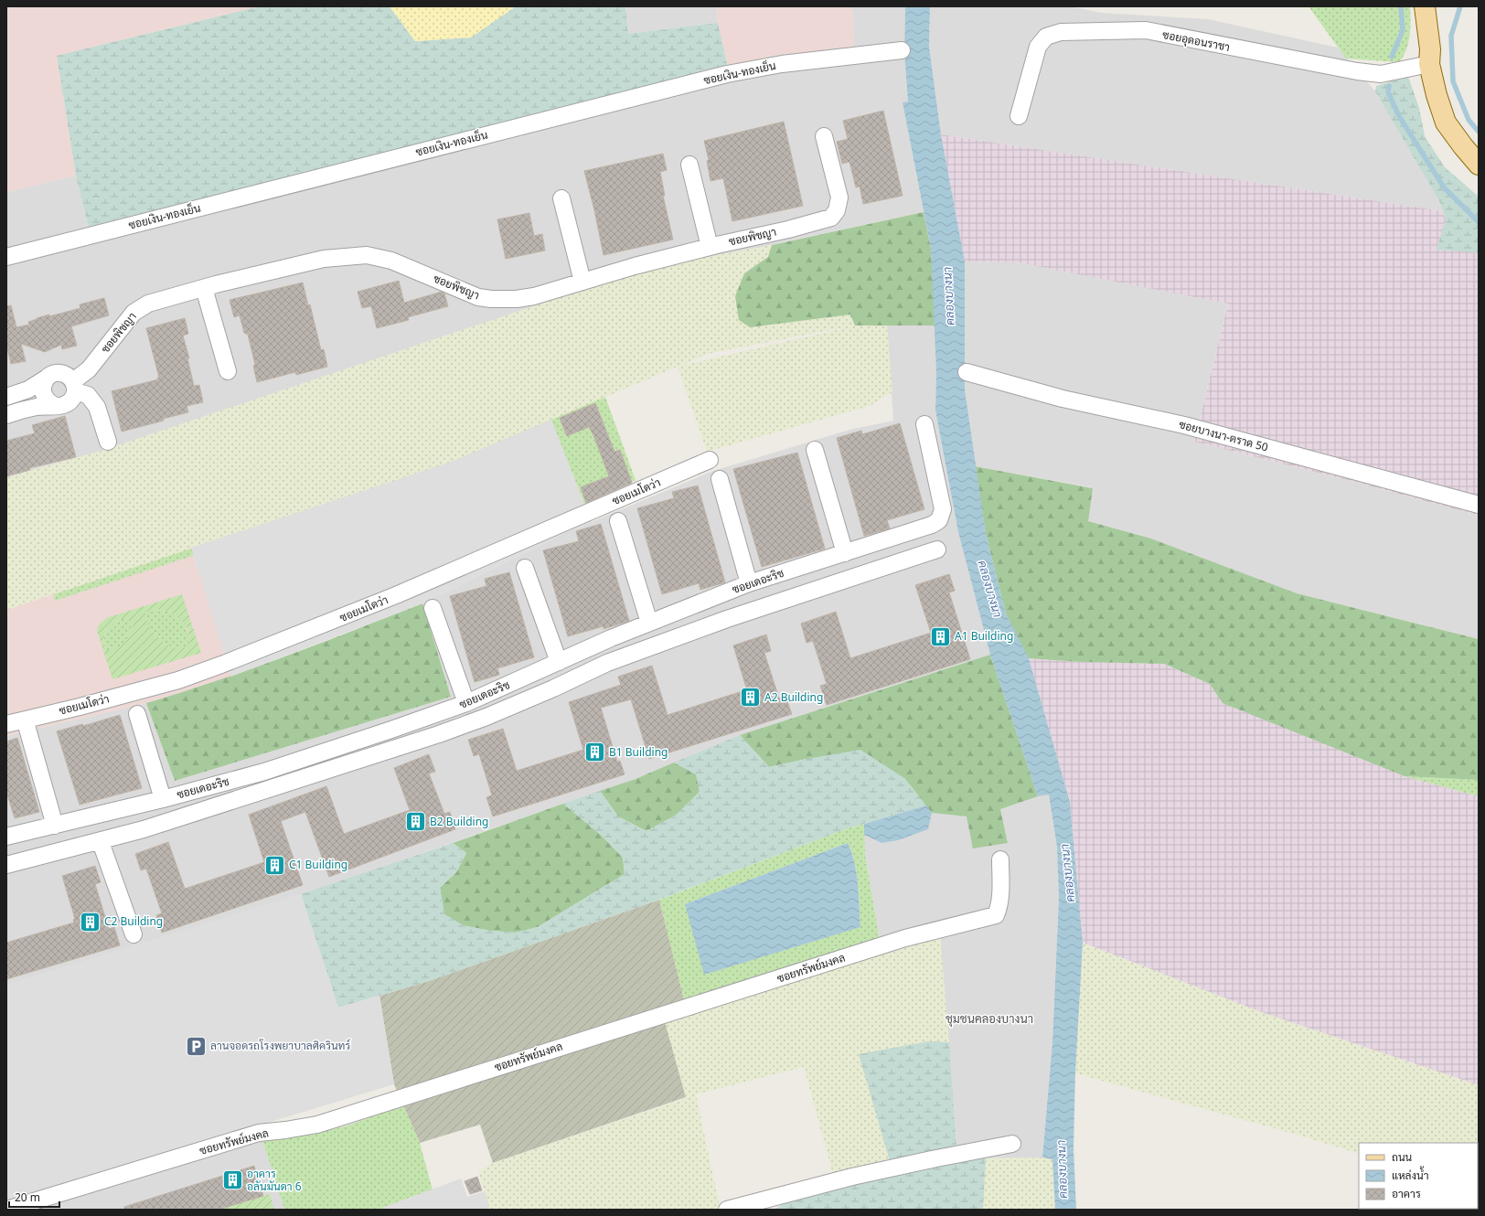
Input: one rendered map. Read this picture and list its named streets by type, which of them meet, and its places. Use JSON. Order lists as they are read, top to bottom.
{
  "streets": {
    "street": [
      "ซอยอุดอนราชา",
      "ซอยเงิน-ทองเย็น",
      "ซอยพิชญา",
      "ซอยบางนา-ตราด 50",
      "ซอยเมโดว่า",
      "ซอยเดอะริช",
      "ซอยทรัพย์มงคล"
    ]
  },
  "districts": ["ชุมชนคลองบางนา"],
  "water": ["คลองบางนา"],
  "places": {
    "building": [
      "A1 Building",
      "A2 Building",
      "B1 Building",
      "B2 Building",
      "C1 Building",
      "C2 Building",
      "อาคาร อลันมันดา 6"
    ],
    "parking": ["ลานจอดรถโรงพยาบาลศิครินทร์"]
  },
  "legend": ["ถนน", "แหล่งน้ำ", "อาคาร"],
  "scale_bar": "20 m"
}
